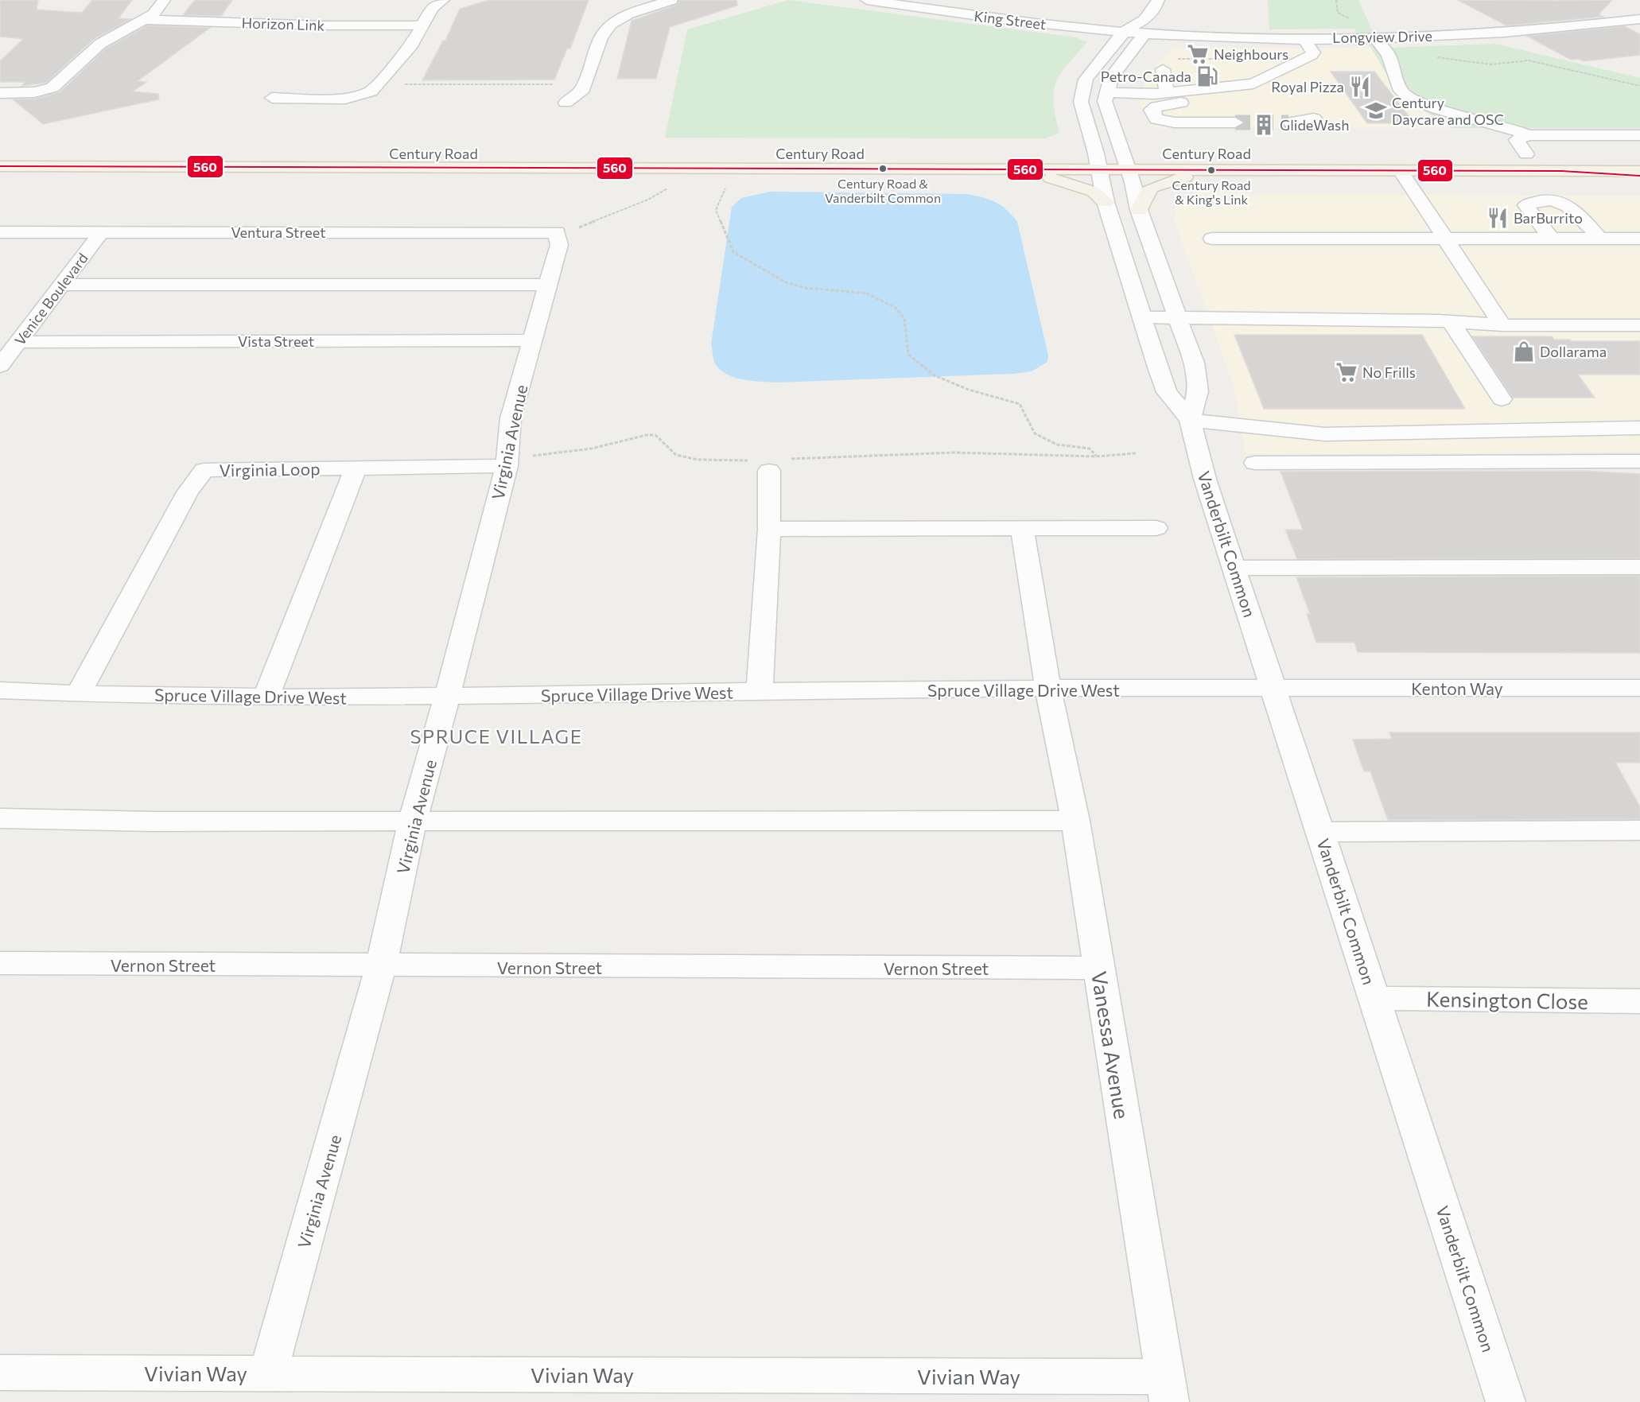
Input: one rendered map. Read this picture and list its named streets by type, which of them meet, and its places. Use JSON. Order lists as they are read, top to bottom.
{
  "streets": {
    "main road": ["Century Road"],
    "street": [
      "King Street",
      "Horizon Link",
      "Longview Drive",
      "Ventura Street",
      "Venice Boulevard",
      "Vista Street",
      "Virginia Avenue",
      "Virginia Loop",
      "Vanderbilt Common",
      "Kenton Way",
      "Spruce Village Drive West",
      "Vernon Street",
      "Kensington Close",
      "Vanessa Avenue",
      "Vivian Way"
    ]
  },
  "crossings": [
    ["King Street", "Longview Drive"],
    ["King Street", "Vanderbilt Common"],
    ["Longview Drive", "Vanderbilt Common"],
    ["Century Road", "Vanderbilt Common"],
    ["Ventura Street", "Venice Boulevard"],
    ["Ventura Street", "Virginia Avenue"],
    ["Venice Boulevard", "Vista Street"],
    ["Vista Street", "Virginia Avenue"],
    ["Virginia Avenue", "Virginia Loop"],
    ["Virginia Avenue", "Spruce Village Drive West"],
    ["Virginia Avenue", "Vernon Street"],
    ["Virginia Avenue", "Vivian Way"],
    ["Virginia Loop", "Spruce Village Drive West"],
    ["Vanderbilt Common", "Kenton Way"],
    ["Vanderbilt Common", "Spruce Village Drive West"],
    ["Vanderbilt Common", "Kensington Close"],
    ["Kenton Way", "Spruce Village Drive West"],
    ["Spruce Village Drive West", "Vanessa Avenue"],
    ["Vernon Street", "Vanessa Avenue"],
    ["Vanessa Avenue", "Vivian Way"]
  ],
  "districts": ["SPRUCE VILLAGE"],
  "places": {
    "supermarket": ["Neighbours", "No Frills"],
    "fuel station": ["Petro-Canada"],
    "restaurant": ["Royal Pizza", "BarBurrito"],
    "school or university": ["Century Daycare and OSC"],
    "building": ["GlideWash"],
    "other": ["Century Road & Vanderbilt Common", "Century Road & King's Link"],
    "shop": ["Dollarama"]
  },
  "lines": ["transit line 560"]
}
